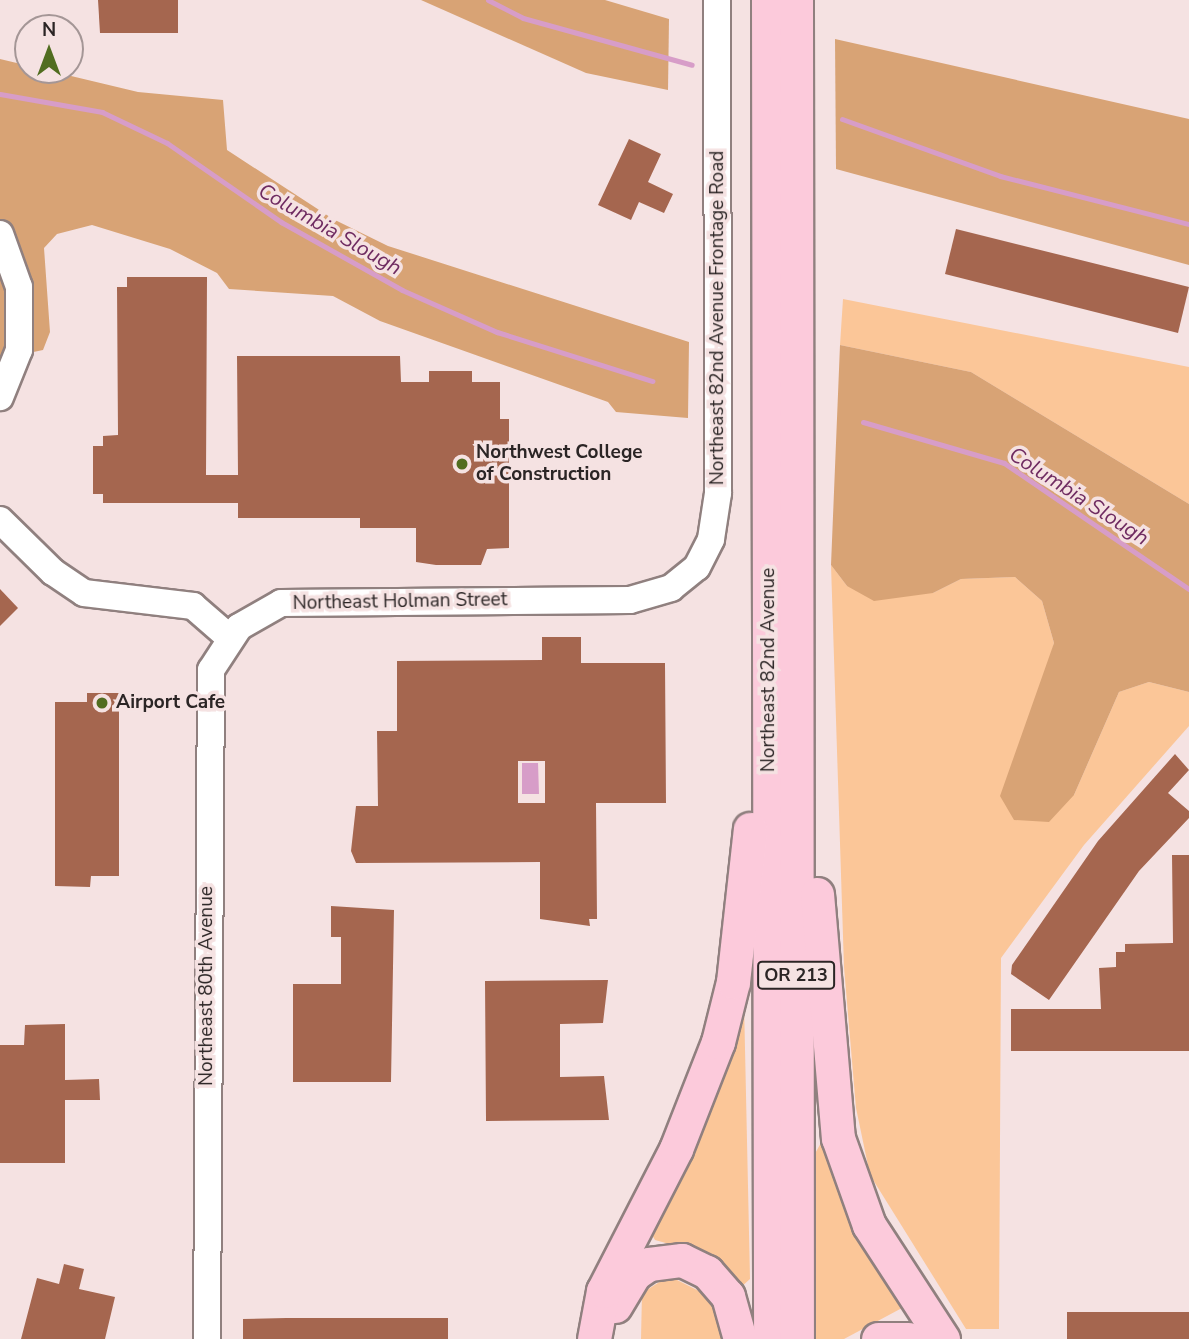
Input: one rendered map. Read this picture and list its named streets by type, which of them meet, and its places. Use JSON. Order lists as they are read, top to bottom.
{
  "streets": {
    "main road": ["Northeast 82nd Avenue", "OR 213"],
    "street": ["Northeast 82nd Avenue Frontage Road", "Northeast Holman Street", "Northeast 80th Avenue"]
  },
  "crossings": [
    ["Northeast 82nd Avenue Frontage Road", "Northeast Holman Street"],
    ["Northeast Holman Street", "Northeast 80th Avenue"]
  ],
  "water": ["Columbia Slough"],
  "places": ["Northwest College of Construction", "Airport Cafe"],
  "north": "top"
}
